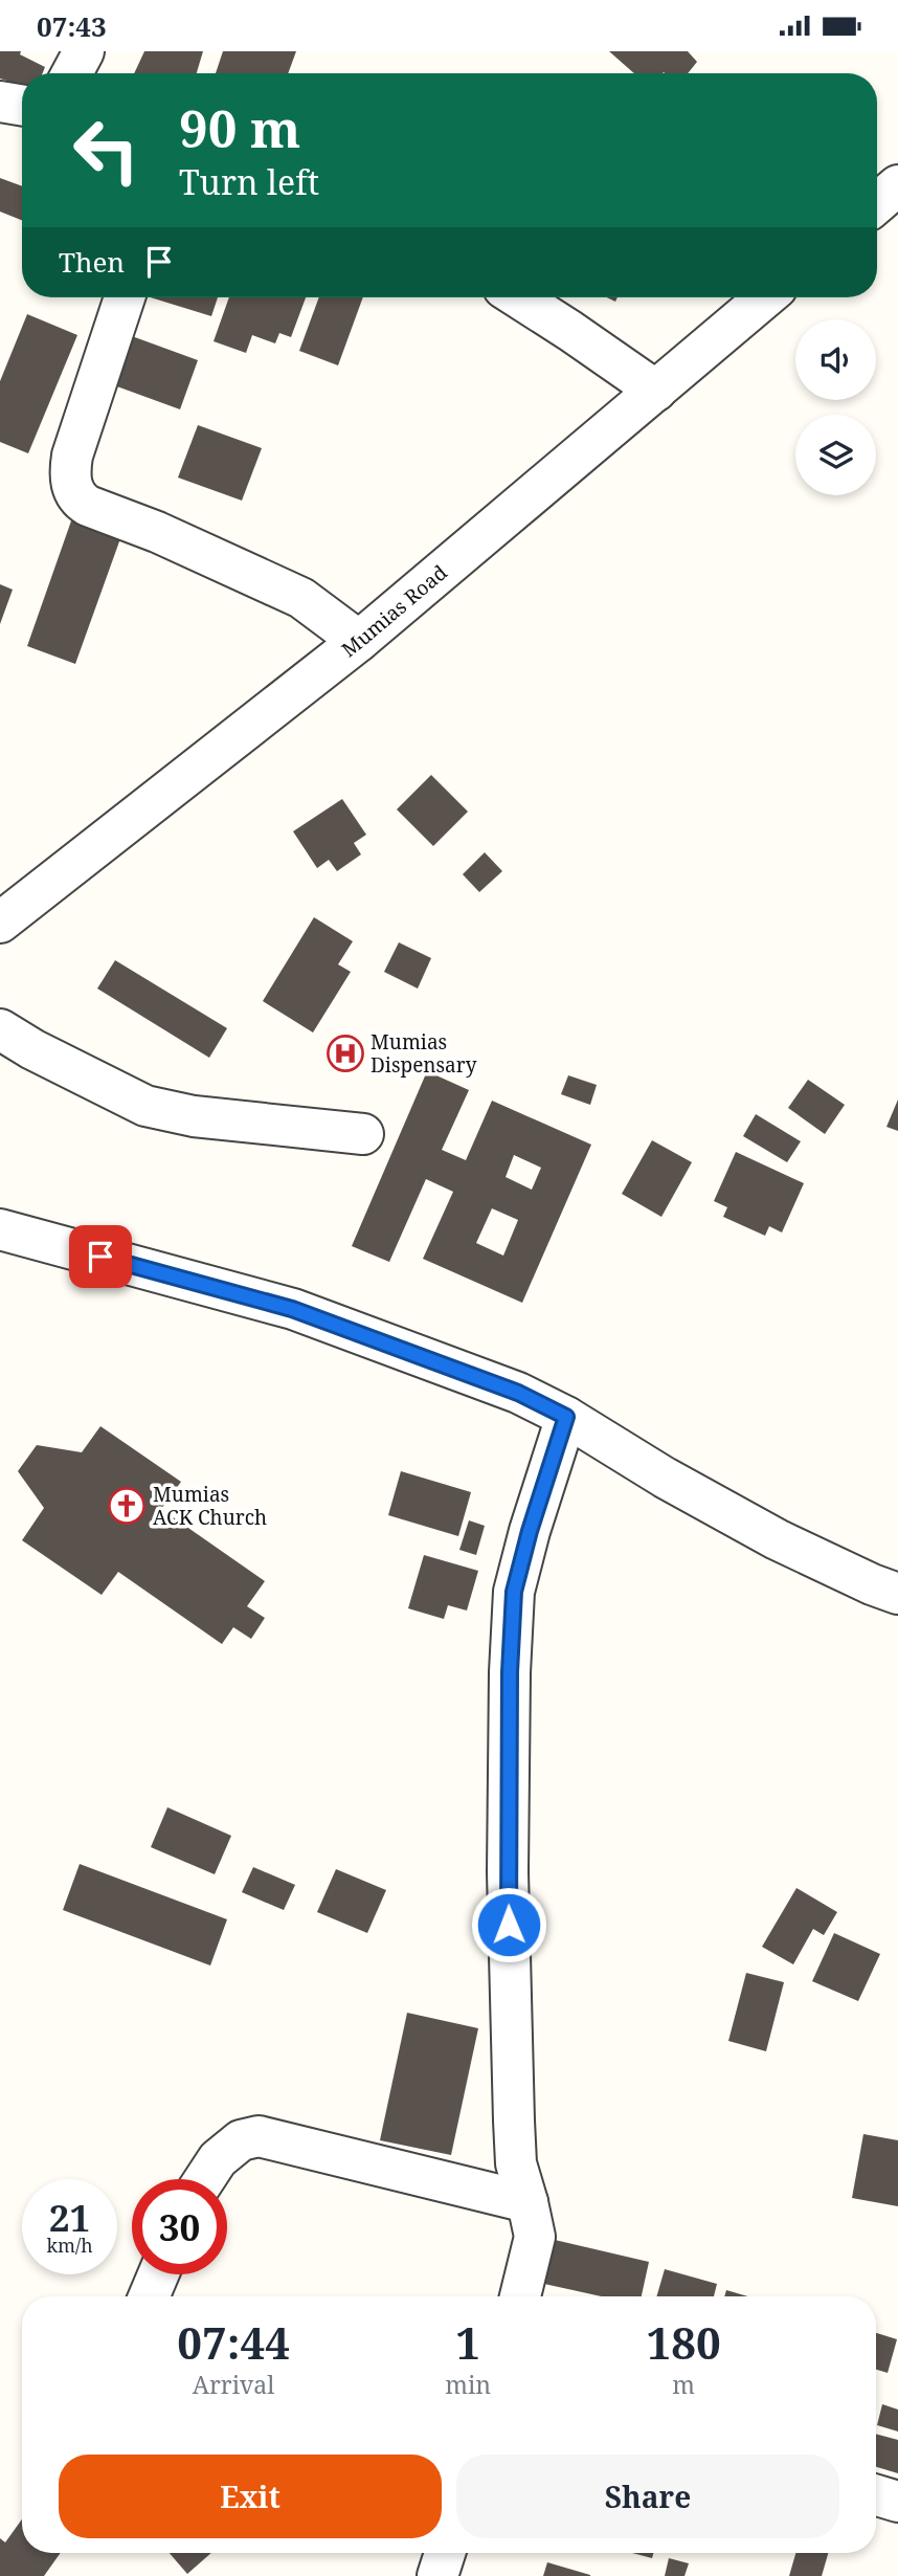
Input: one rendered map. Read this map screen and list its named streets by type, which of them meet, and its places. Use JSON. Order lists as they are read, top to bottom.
{
  "streets": {
    "street": ["Mumias Road"]
  },
  "places": {
    "hospital": ["Mumias Dispensary"],
    "church": ["Mumias ACK Church"]
  },
  "page": {
    "status": "07:43",
    "turn": ["90 m", "Turn left"],
    "then": "Then",
    "speed": "21 km/h",
    "limit": "30",
    "eta": [
      "07:44",
      "Arrival",
      "1",
      "min",
      "180",
      "m"
    ],
    "buttons": ["Exit", "Share"]
  }
}
